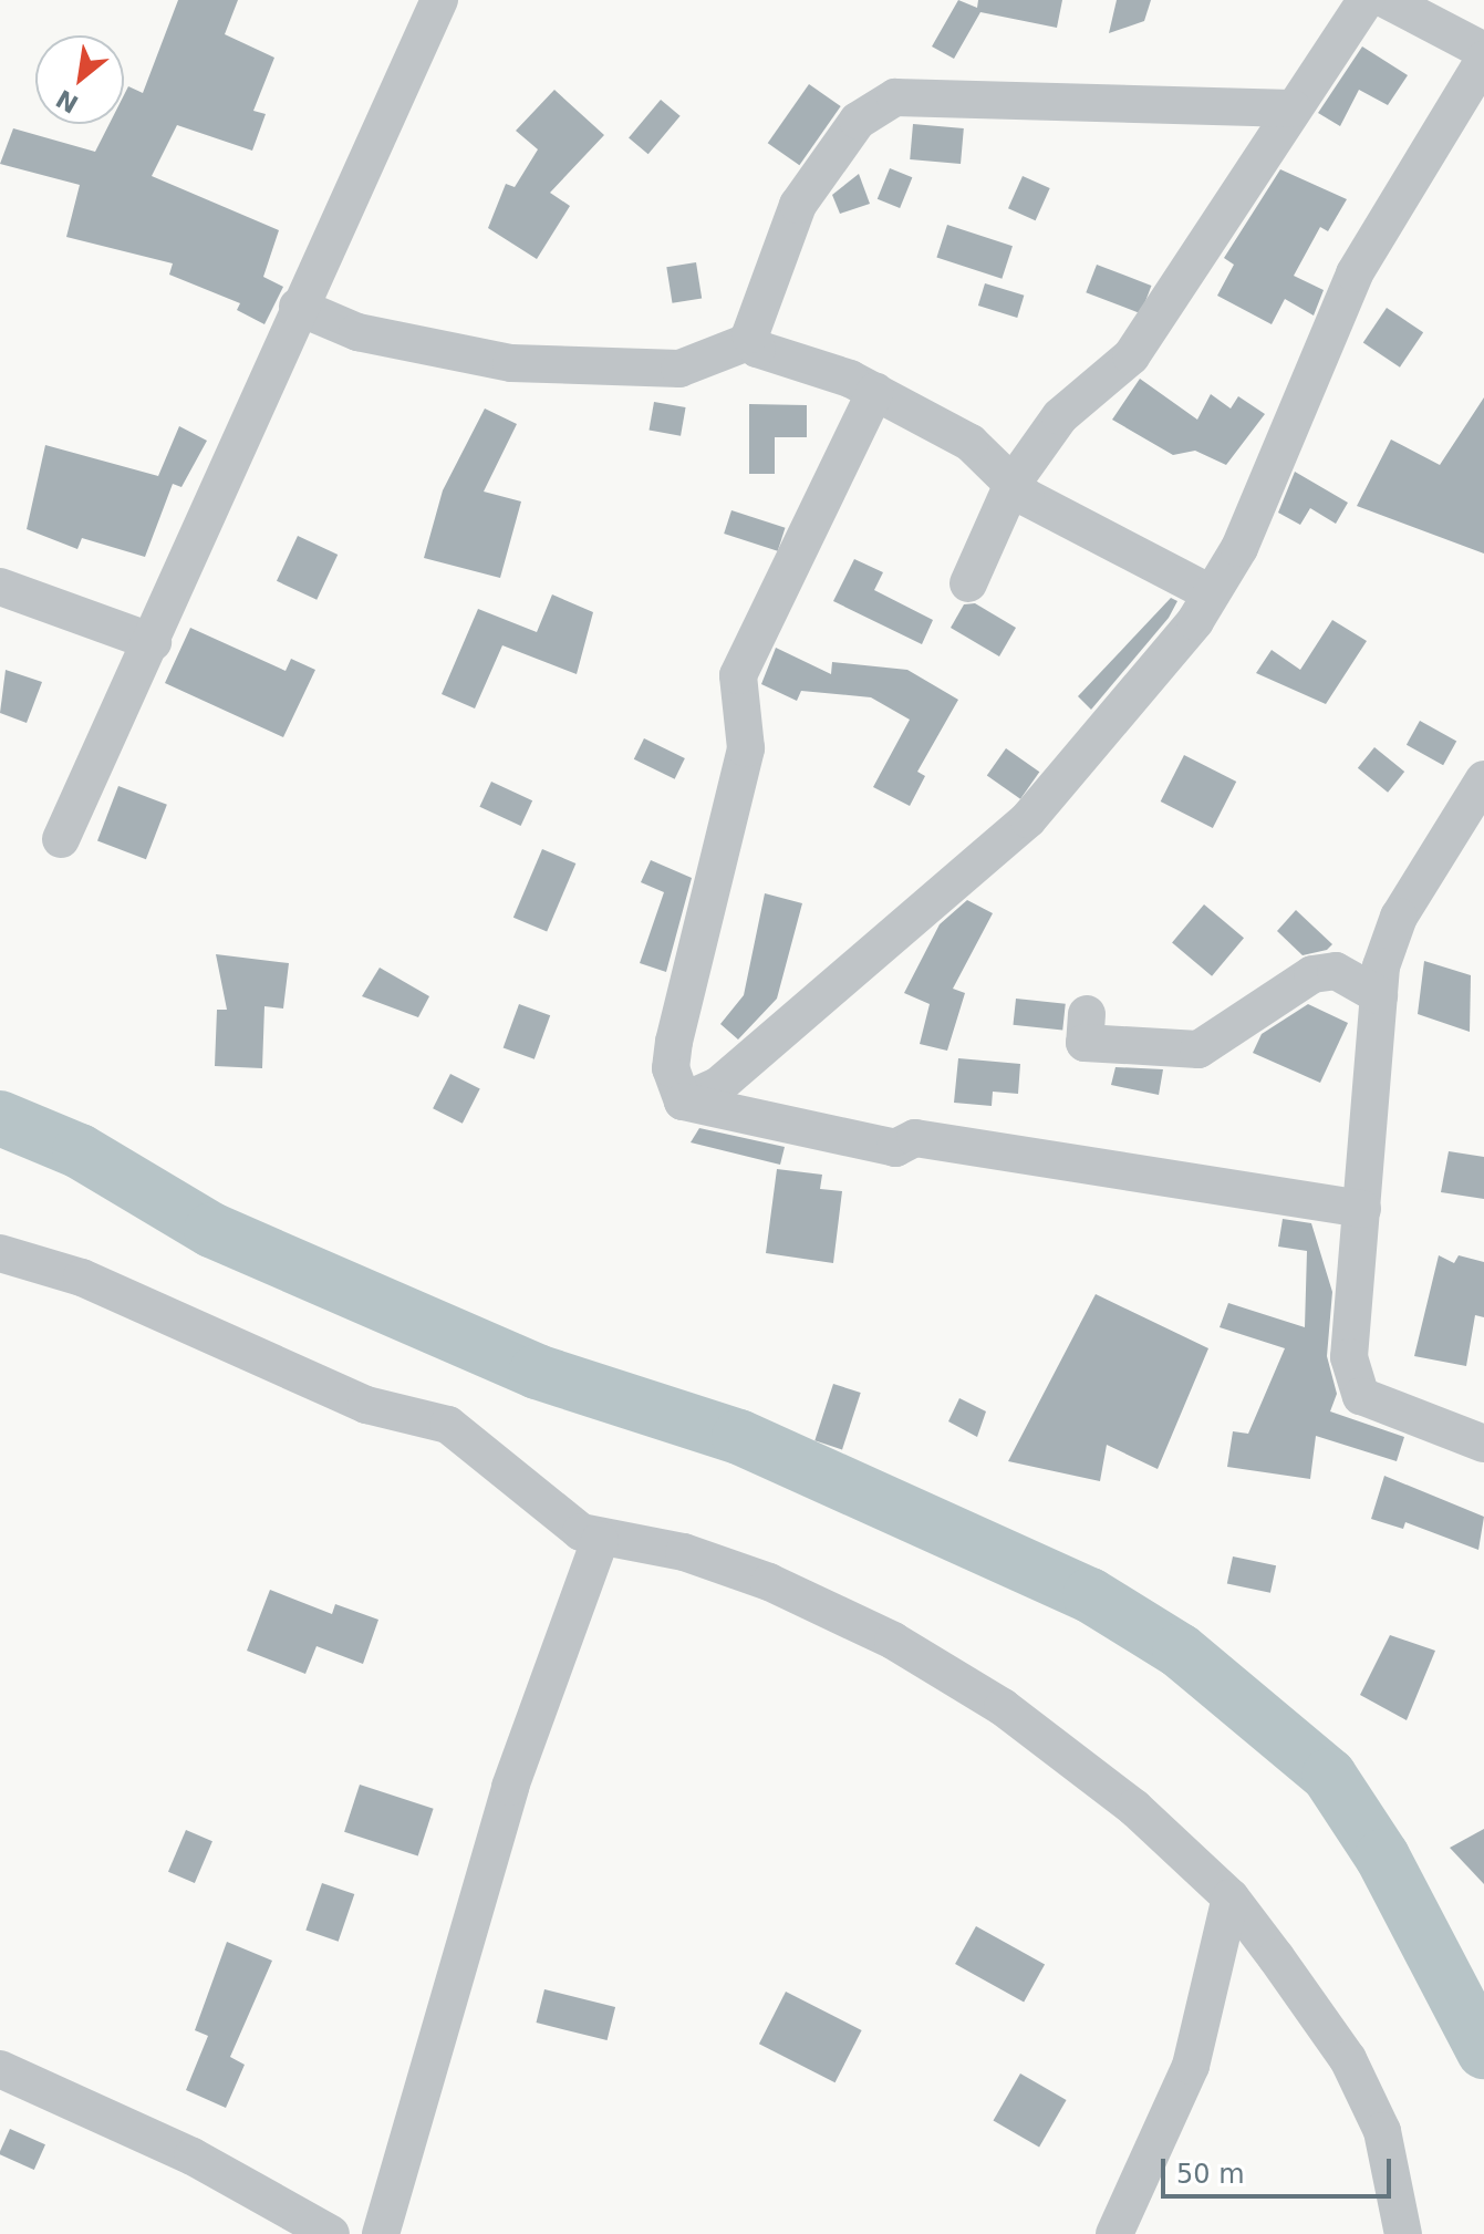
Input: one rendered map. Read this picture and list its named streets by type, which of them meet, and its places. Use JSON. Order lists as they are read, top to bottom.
{
  "scale_bar": "50 m",
  "north": "bottom left"
}
